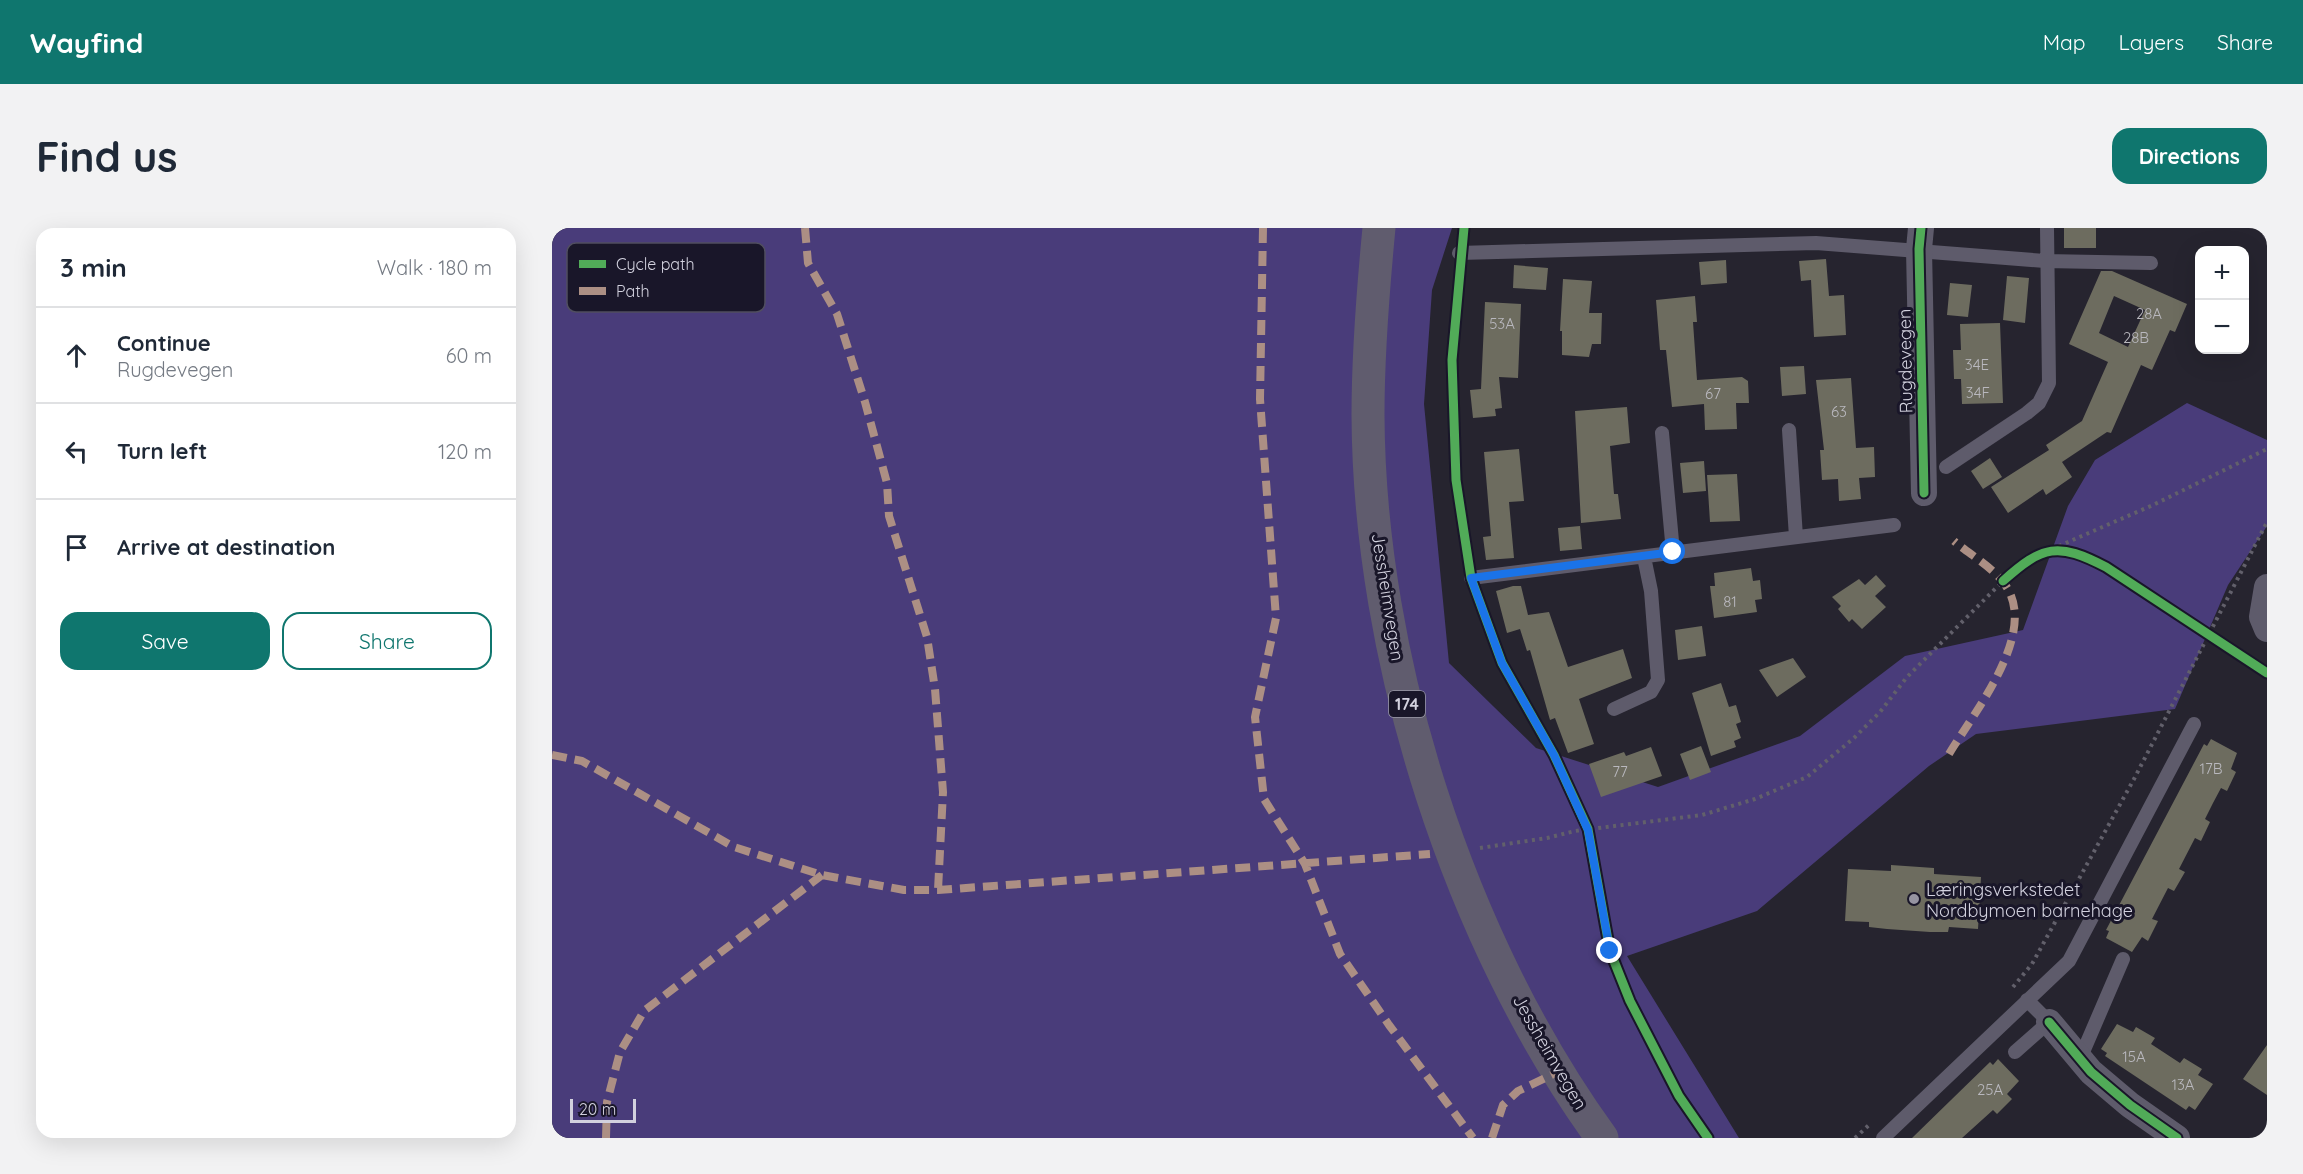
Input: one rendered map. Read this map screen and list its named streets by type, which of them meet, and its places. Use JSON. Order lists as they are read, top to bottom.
{
  "streets": {
    "main road": ["Jessheimvegen", "174"],
    "street": ["Rugdevegen"]
  },
  "places": ["Læringsverkstedet Nordbymoen barnehage"],
  "house_numbers": [
    "28A",
    "53A",
    "28B",
    "34E",
    "34F",
    "67",
    "63",
    "81",
    "17B",
    "77",
    "15A",
    "13A",
    "25A"
  ],
  "legend": ["Cycle path", "Path"],
  "scale_bar": "20 m",
  "page": {
    "header": "Wayfind",
    "nav": ["Map", "Layers", "Share"],
    "buttons": [
      "Directions",
      ["Save", "Share"]
    ],
    "title": "Find us",
    "heading": ["3 min", "Walk · 180 m"],
    "map_buttons": ["+", "−"],
    "list": [
      ["Continue", "Rugdevegen", "60 m"],
      ["Turn left", "120 m"],
      "Arrive at destination"
    ],
    "scale": "20 m"
  }
}
